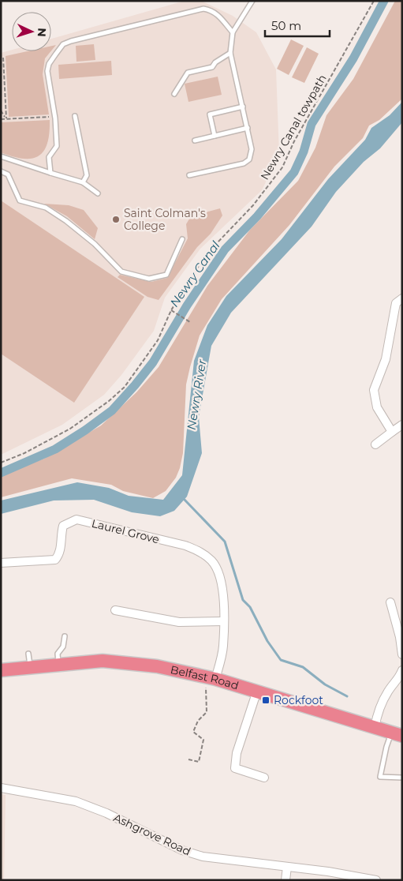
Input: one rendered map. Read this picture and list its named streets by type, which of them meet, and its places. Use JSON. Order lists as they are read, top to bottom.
{
  "streets": {
    "highway": ["Belfast Road"],
    "street": ["Laurel Grove", "Ashgrove Road"],
    "path": ["Newry Canal towpath"]
  },
  "crossings": [
    ["Laurel Grove", "Belfast Road"]
  ],
  "water": ["Newry Canal", "Newry River"],
  "places": {
    "other": ["Saint Colman's College"],
    "transit": ["Rockfoot"]
  },
  "scale_bar": "50 m",
  "north": "right"
}
